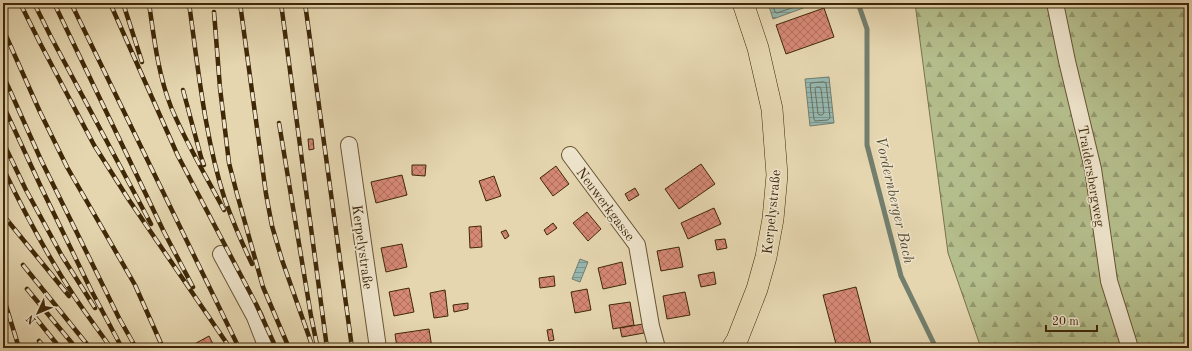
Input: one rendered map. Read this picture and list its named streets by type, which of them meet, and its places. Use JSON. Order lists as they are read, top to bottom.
{
  "streets": {
    "main road": ["Kerpelystraße"],
    "street": ["Traidersbergweg", "Neuwerkgasse"]
  },
  "water": ["Vordernberger Bach"],
  "scale_bar": "20 m",
  "north": "bottom left"
}
